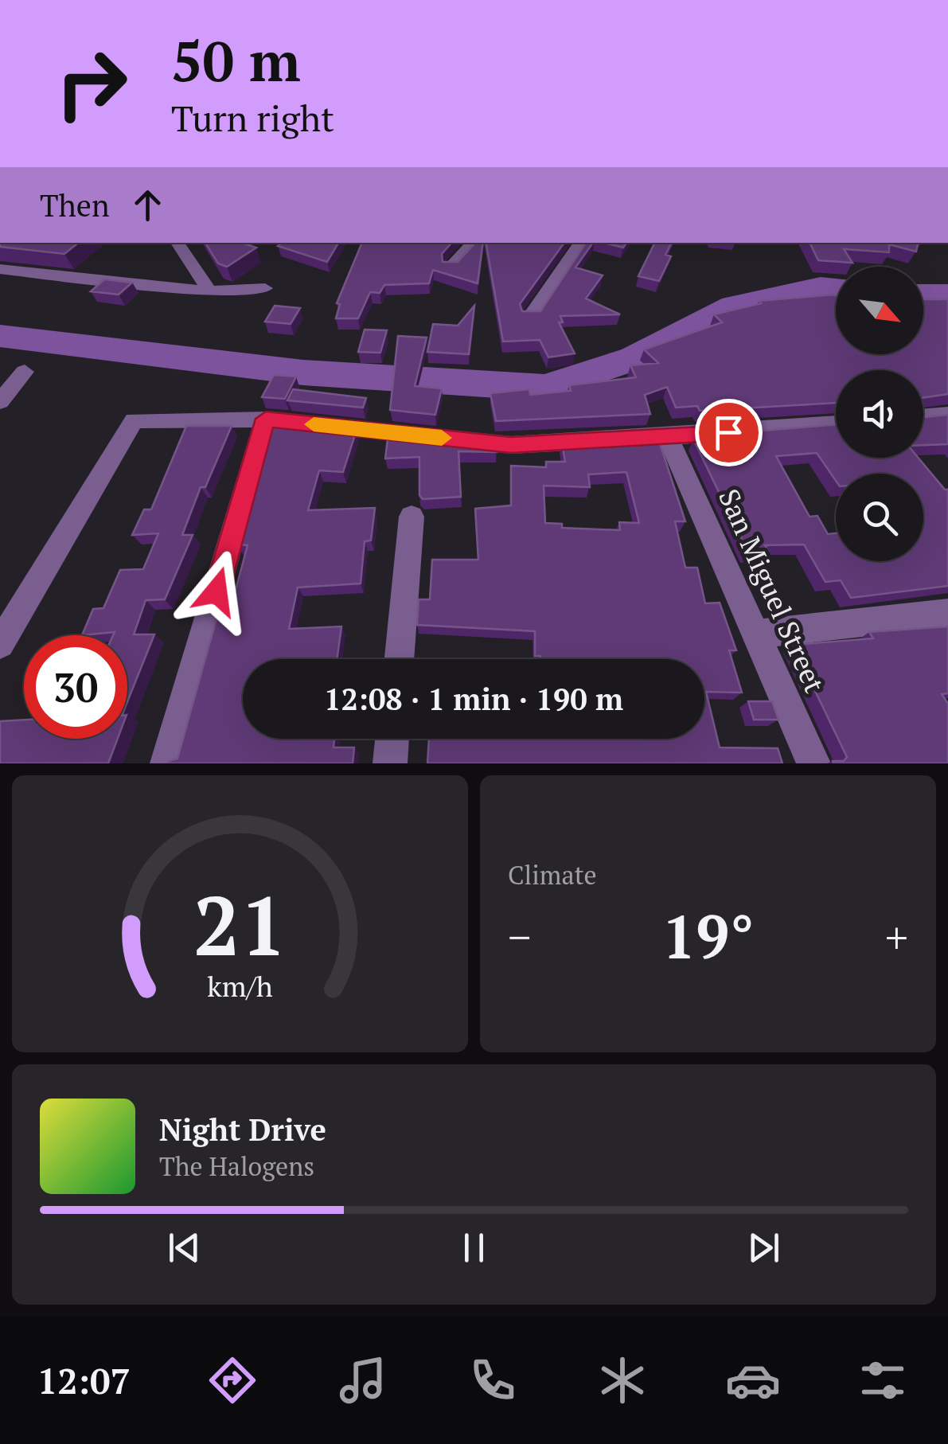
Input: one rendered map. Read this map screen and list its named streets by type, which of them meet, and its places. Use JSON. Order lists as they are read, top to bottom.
{
  "streets": {
    "street": ["San Miguel Street"]
  },
  "north": "bottom right",
  "page": {
    "turn": ["50 m", "Turn right"],
    "then": "Then",
    "limit": "30",
    "trip": "12:08 · 1 min · 190 m",
    "tile": "Climate",
    "heat": ["−", "19°", "+"],
    "song": ["Night Drive", "The Halogens"],
    "tabs": "12:07",
    "gauge": ["21", "km/h"]
  }
}
